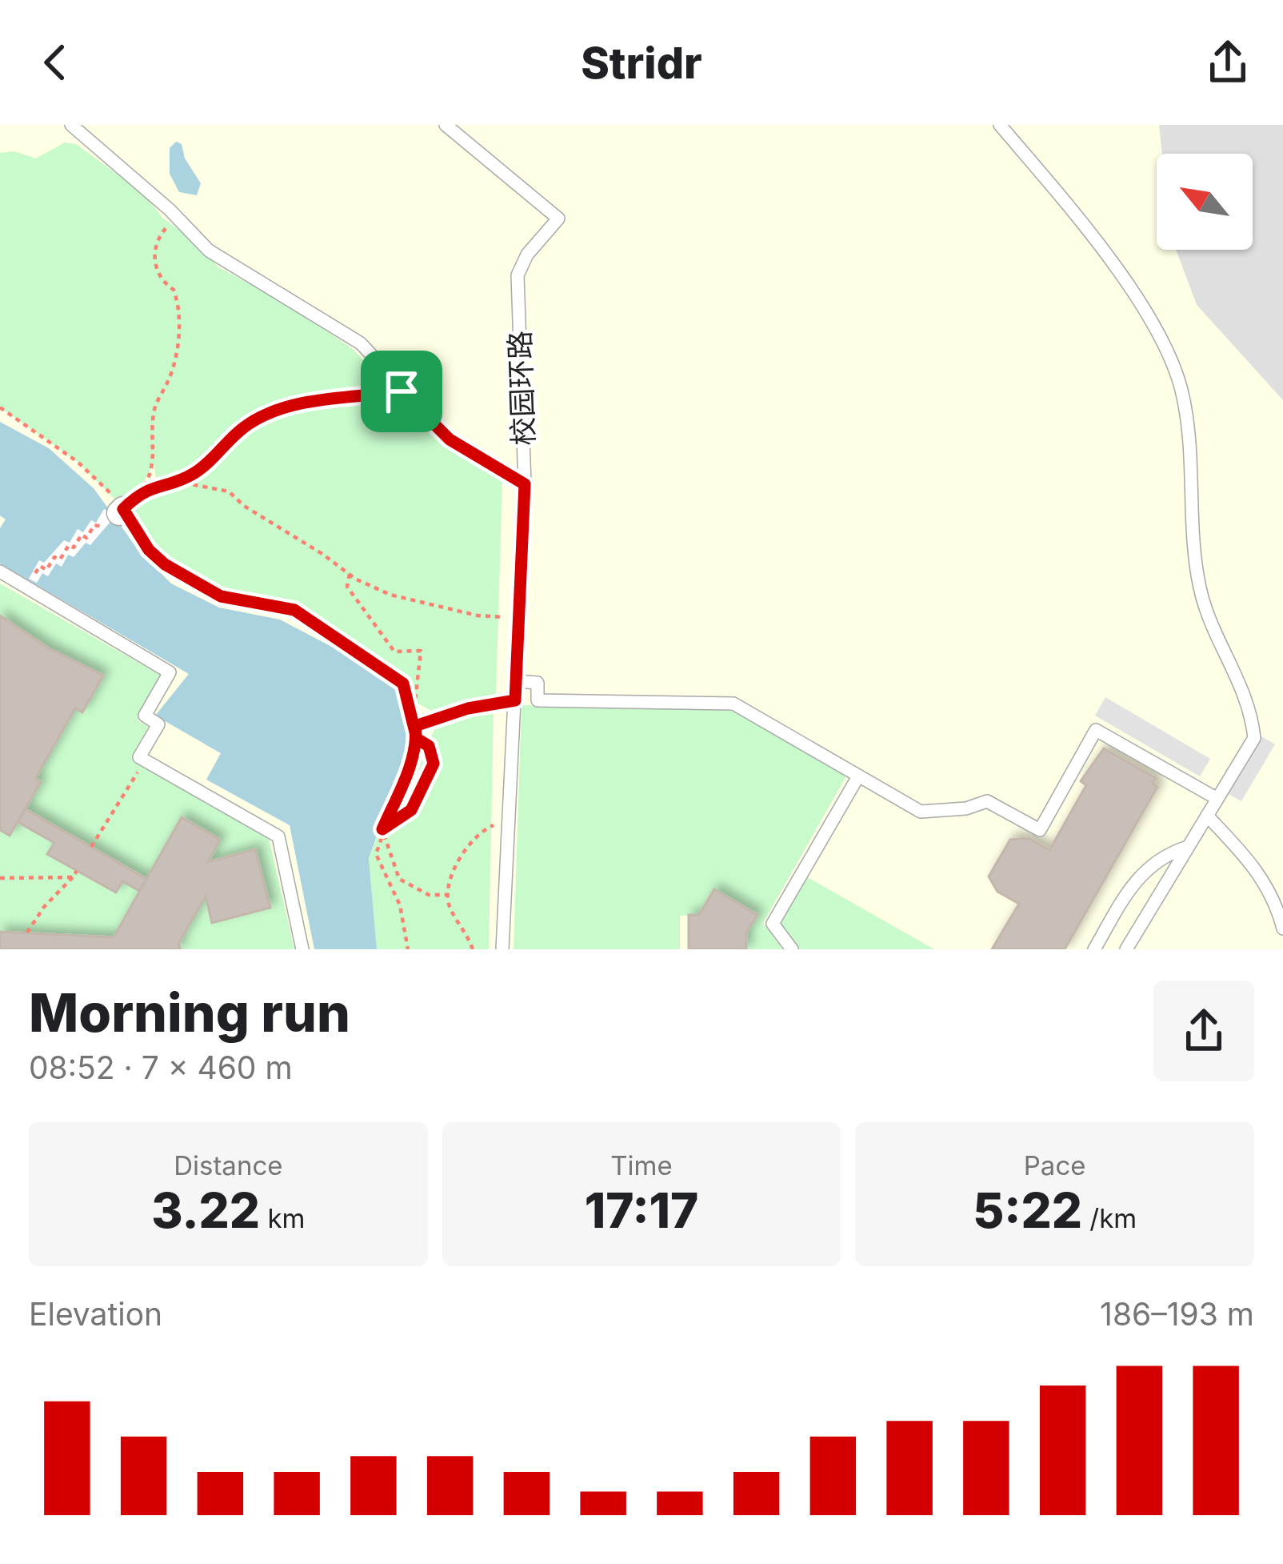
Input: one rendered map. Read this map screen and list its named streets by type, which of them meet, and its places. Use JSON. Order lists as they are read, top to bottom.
{
  "streets": {
    "lane": ["校园环路"]
  },
  "north": "top left",
  "page": {
    "header": "Stridr",
    "heading": ["Morning run", "08:52 · 7 × 460 m"],
    "stats": [
      ["Distance", "3.22 km"],
      ["Time", "17:17"],
      ["Pace", "5:22 /km"]
    ],
    "chart": ["Elevation", "186–193 m"]
  }
}
